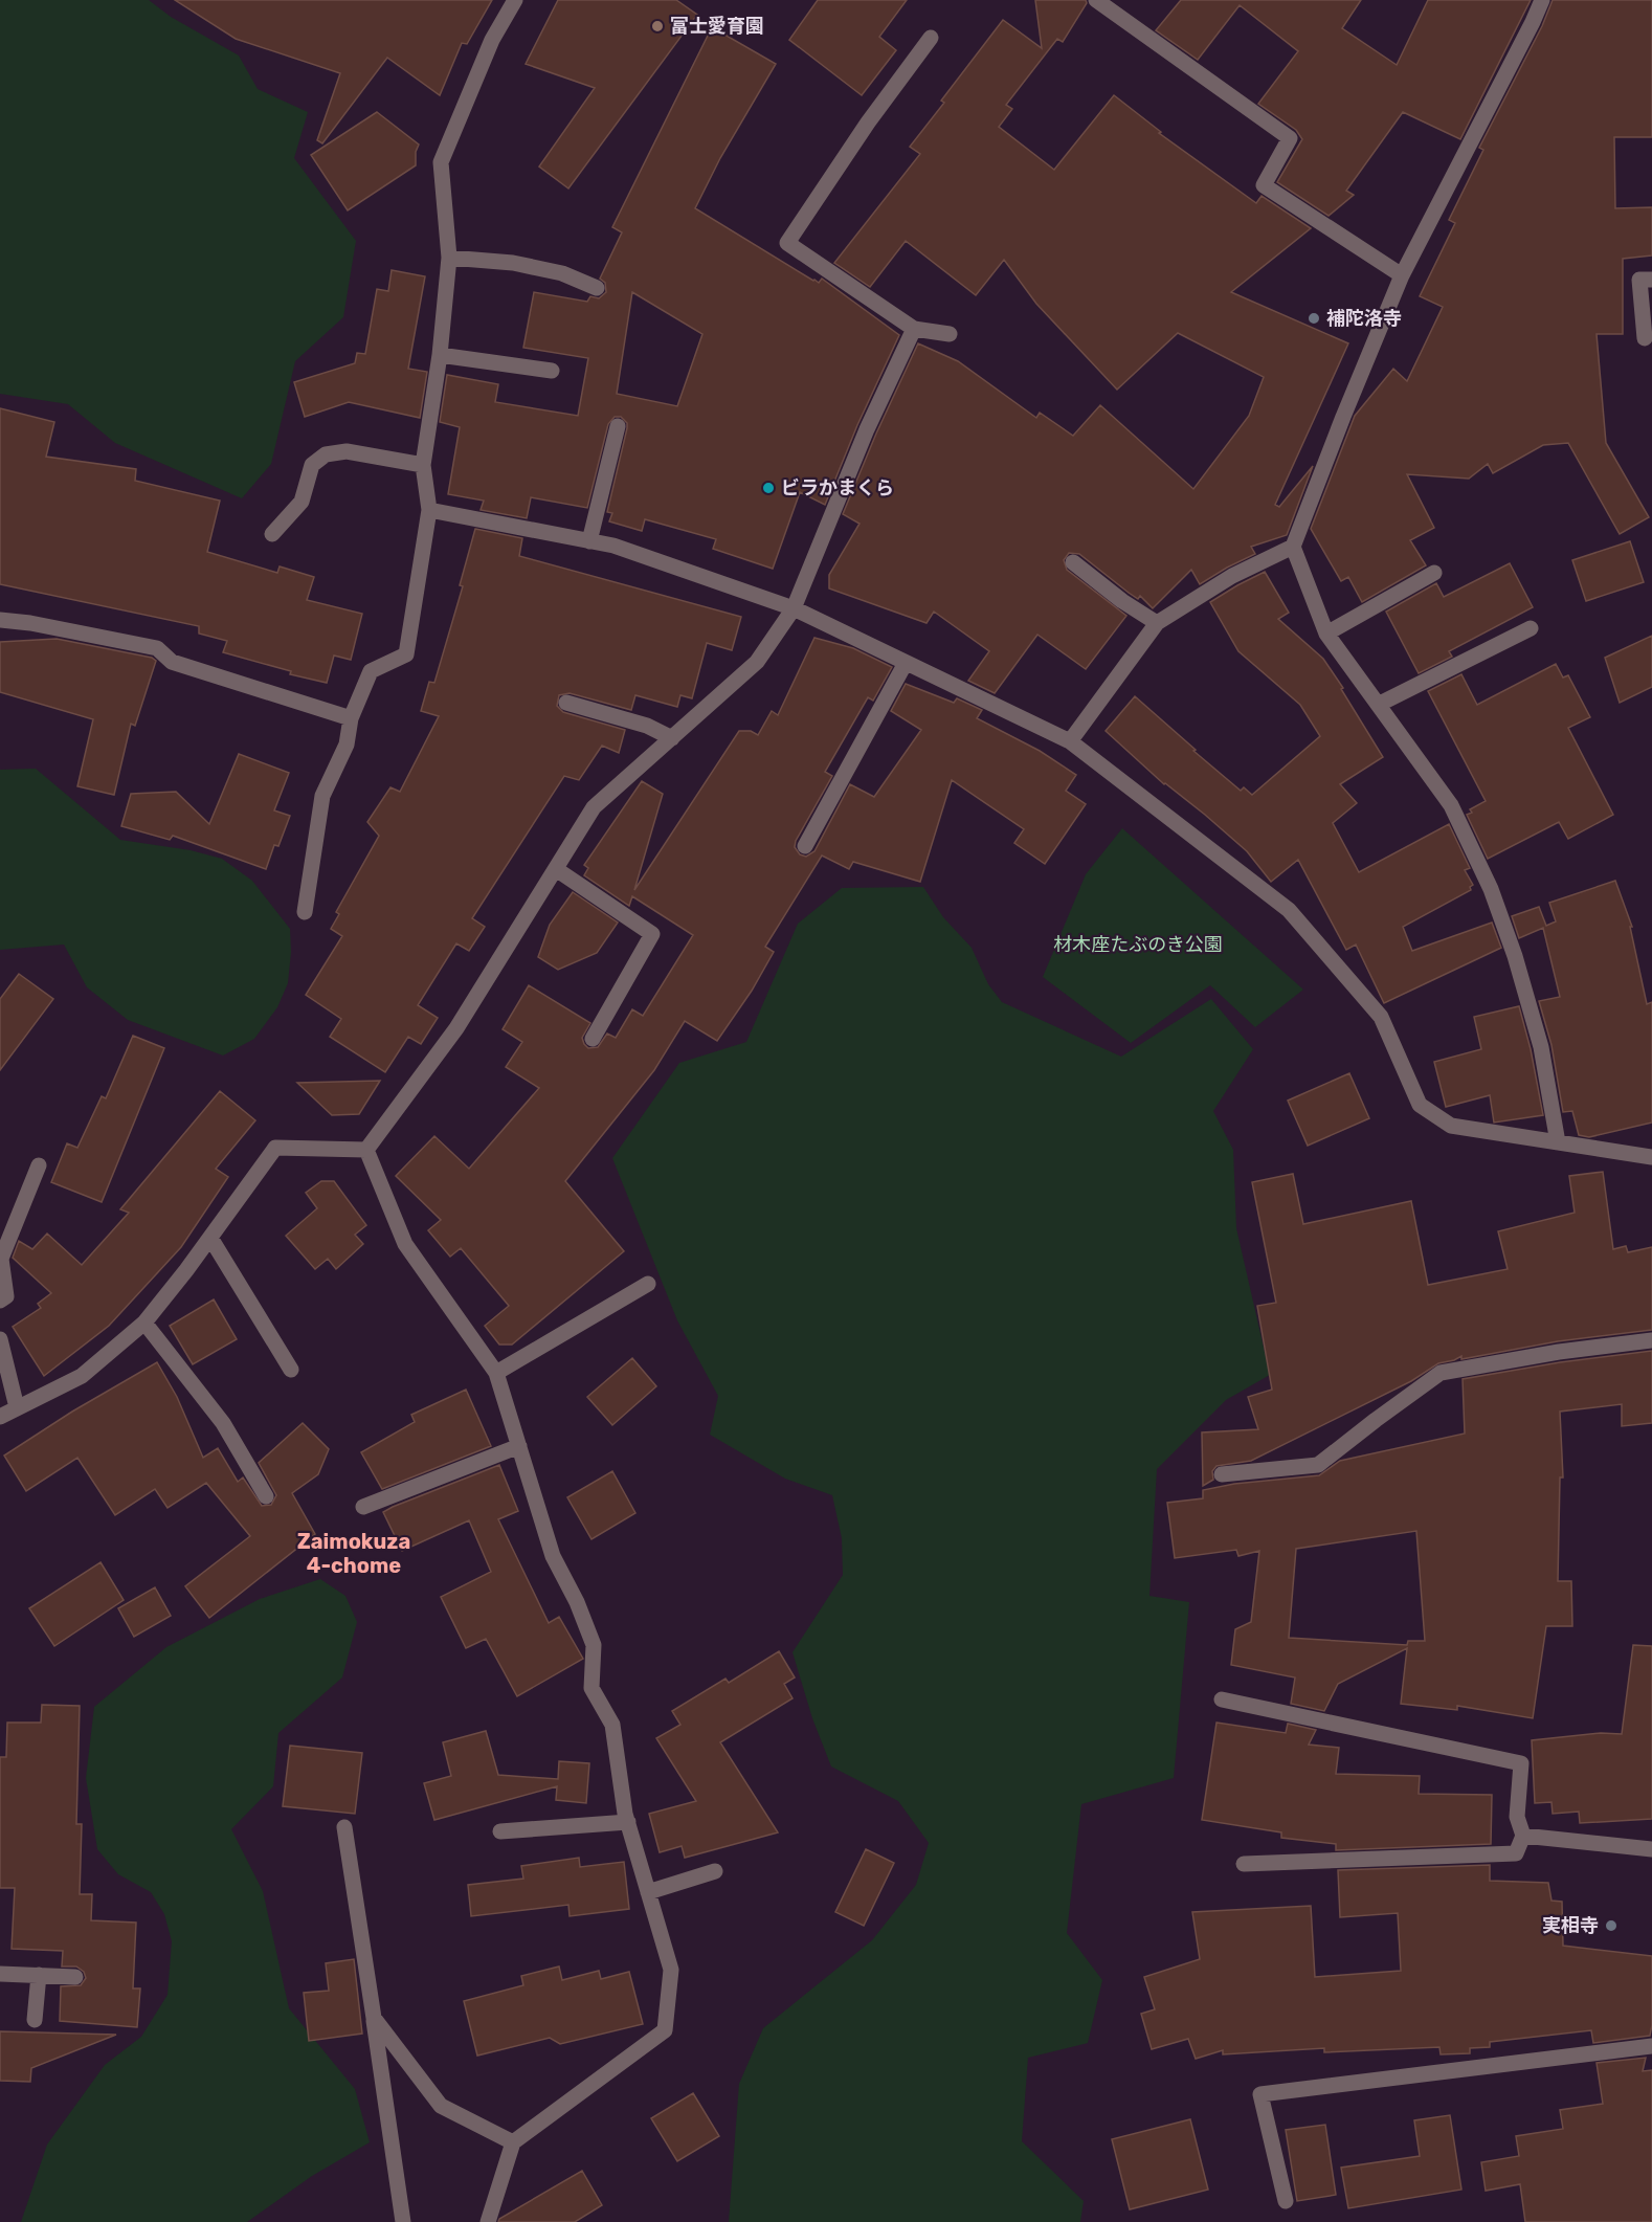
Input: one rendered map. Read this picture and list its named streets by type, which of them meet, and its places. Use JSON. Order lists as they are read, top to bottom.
{
  "districts": ["Zaimokuza 4-chome"],
  "parks": ["材木座たぶのき公園"],
  "places": [
    "富士愛育園",
    "補陀洛寺",
    "ビラかまくら",
    "実相寺"
  ]
}
